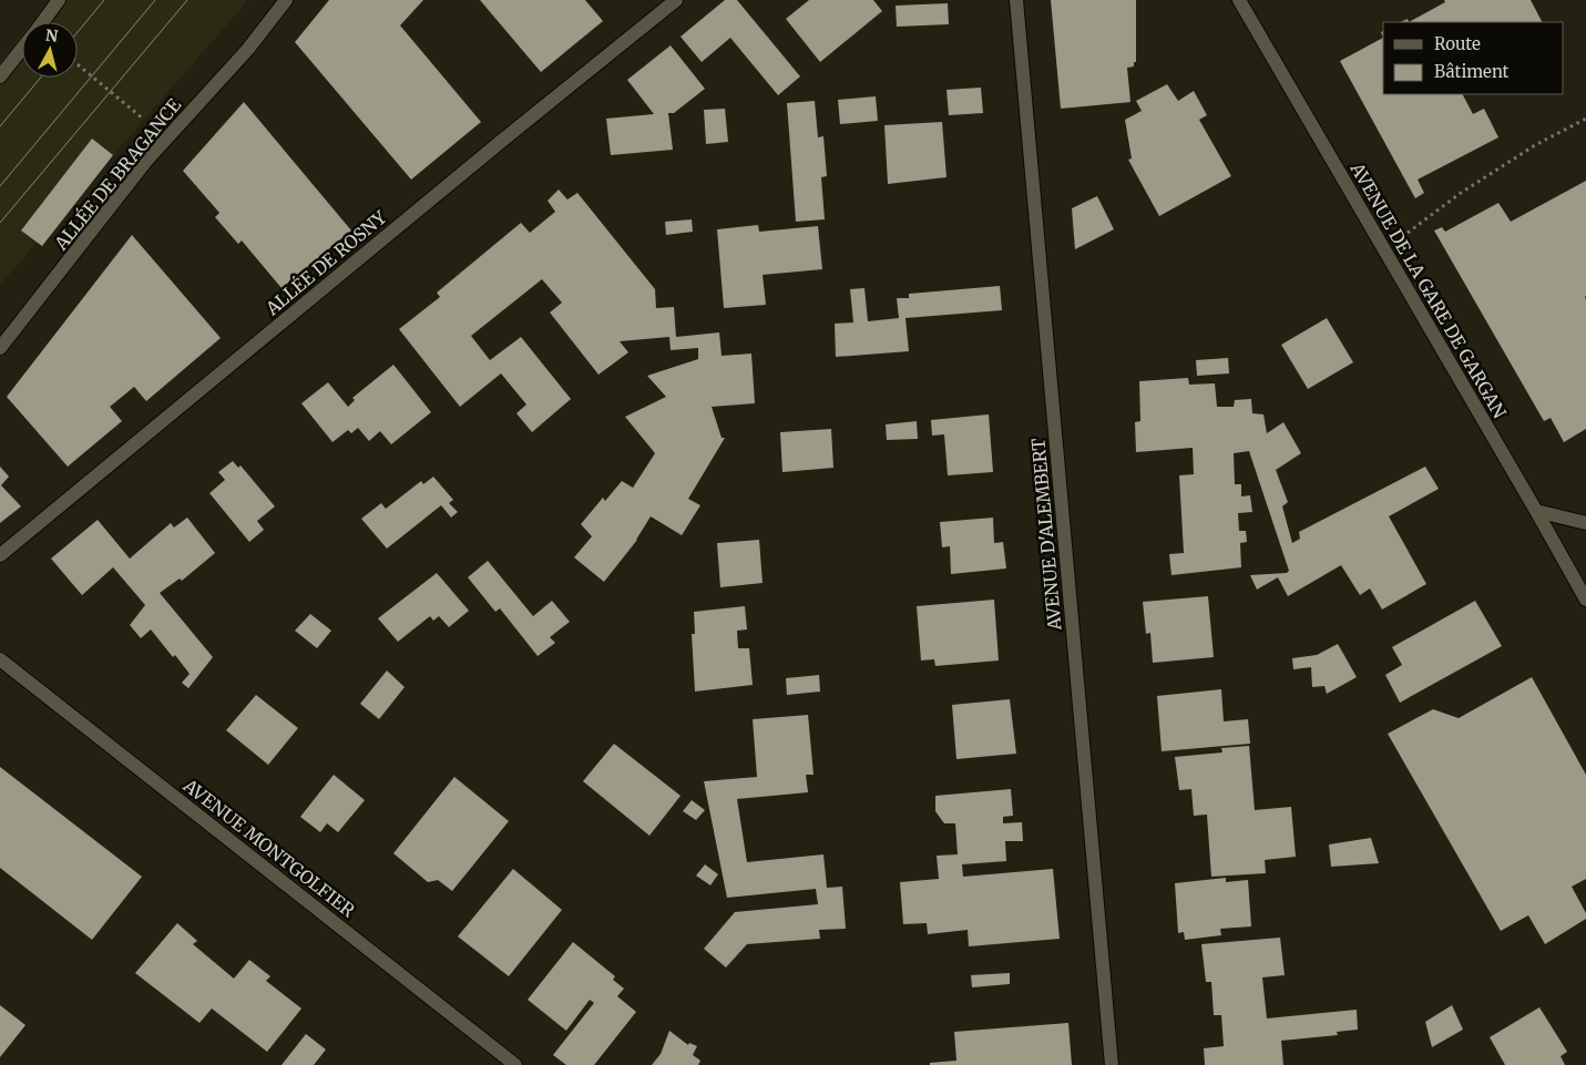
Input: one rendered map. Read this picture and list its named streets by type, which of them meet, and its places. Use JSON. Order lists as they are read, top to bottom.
{
  "streets": {
    "street": [
      "ALLÉE DE BRAGANCE",
      "ALLÉE DE ROSNY",
      "AVENUE DE LA GARE DE GARGAN",
      "AVENUE D'ALEMBERT",
      "AVENUE MONTGOLFIER"
    ]
  },
  "legend": ["Route", "Bâtiment"],
  "north": "top"
}
